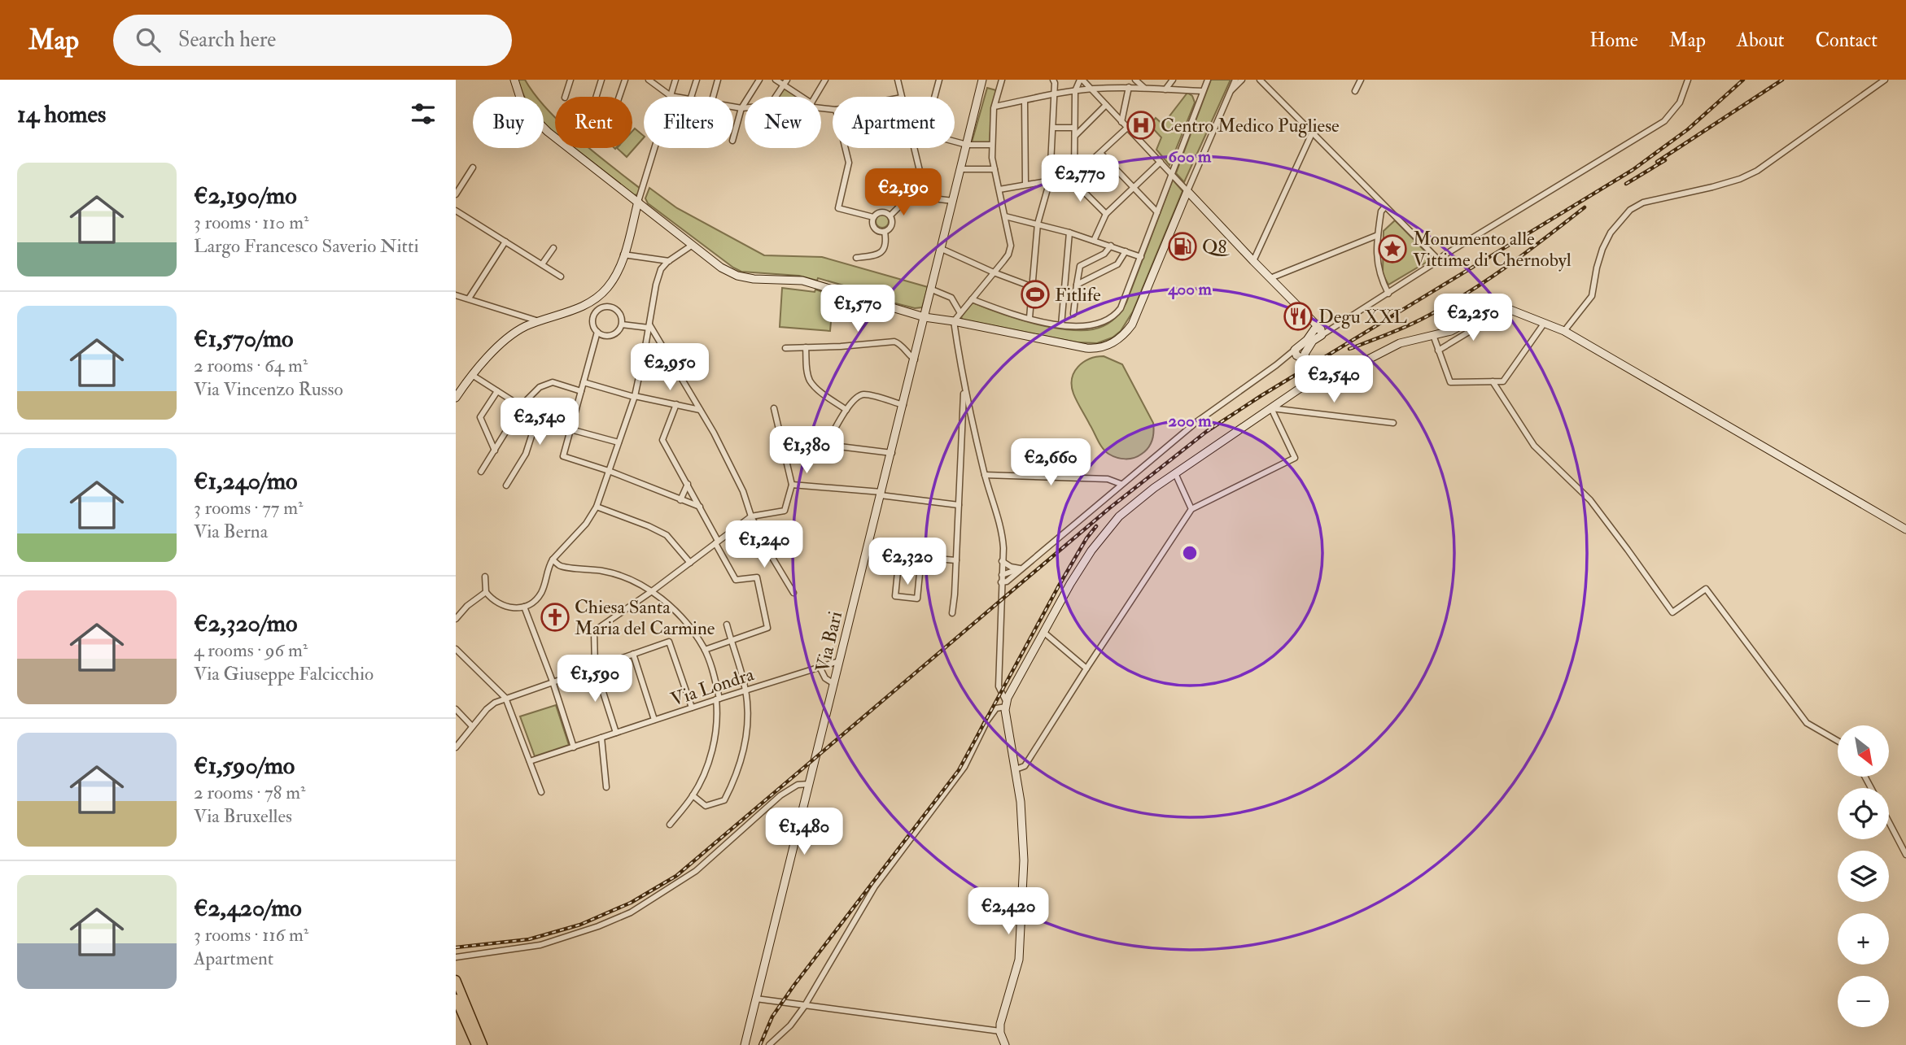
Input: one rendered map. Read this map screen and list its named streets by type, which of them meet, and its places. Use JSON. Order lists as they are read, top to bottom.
{
  "streets": {
    "main road": ["Via Bari"],
    "street": ["Via Londra"]
  },
  "crossings": [
    ["Via Bari", "Via Londra"]
  ],
  "places": {
    "hospital": ["Centro Medico Pugliese"],
    "fuel station": ["Q8"],
    "place": ["Monumento alle Vittime di Chernobyl"],
    "sports": ["Fitlife"],
    "restaurant": ["Degu XXL"],
    "church": ["Chiesa Santa Maria del Carmine"]
  },
  "north": "bottom right",
  "page": {
    "header": "Map",
    "search": "Search here",
    "nav": [
      "Home",
      "Map",
      "About",
      "Contact"
    ],
    "heading": "14 homes",
    "chip": [
      "Buy",
      "Rent",
      "Filters",
      "New",
      "Apartment"
    ],
    "list": [
      {
        "name": "€2,190/mo",
        "note": "3 rooms · 110 m² · Largo Francesco Saverio Nitti"
      },
      {
        "name": "€1,570/mo",
        "note": "2 rooms · 64 m² · Via Vincenzo Russo"
      },
      {
        "name": "€1,240/mo",
        "note": "3 rooms · 77 m² · Via Berna"
      },
      {
        "name": "€2,320/mo",
        "note": "4 rooms · 96 m² · Via Giuseppe Falcicchio"
      },
      {
        "name": "€1,590/mo",
        "note": "2 rooms · 78 m² · Via Bruxelles"
      },
      {
        "name": "€2,420/mo",
        "note": "3 rooms · 116 m² · Apartment"
      }
    ],
    "price": [
      "€2,770",
      "€2,190",
      "€1,570",
      "€2,250",
      "€2,950",
      "€2,540",
      "€2,540",
      "€1,380",
      "€2,660",
      "€1,240",
      "€2,320",
      "€1,590",
      "€1,480",
      "€2,420"
    ],
    "map_buttons": ["+", "−"]
  },
  "rings": ["600 m", "400 m", "200 m"]
}
